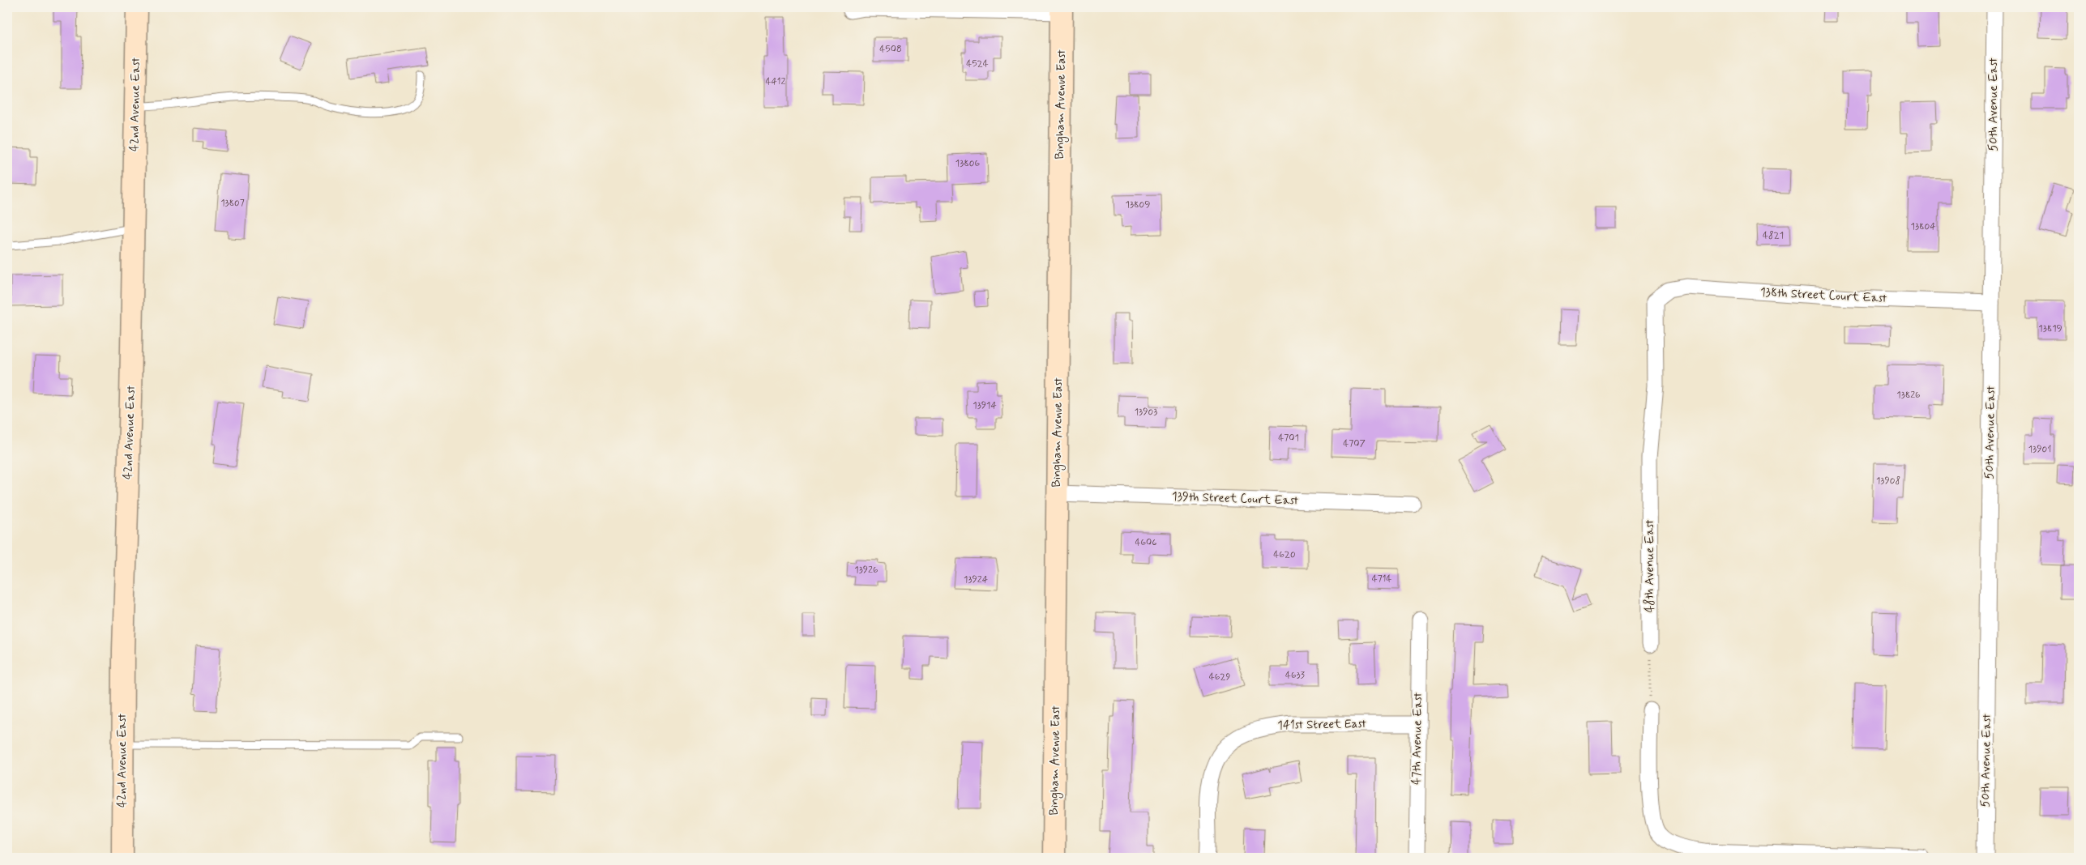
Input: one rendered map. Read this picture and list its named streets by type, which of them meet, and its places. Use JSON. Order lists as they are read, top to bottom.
{
  "streets": {
    "street": [
      "42nd Avenue East",
      "Bingham Avenue East",
      "50th Avenue East",
      "138th Street Court East",
      "139th Street Court East",
      "48th Avenue East",
      "141st Street East",
      "47th Avenue East"
    ]
  },
  "crossings": [
    ["Bingham Avenue East", "139th Street Court East"],
    ["50th Avenue East", "138th Street Court East"],
    ["138th Street Court East", "48th Avenue East"],
    ["141st Street East", "47th Avenue East"]
  ],
  "house_numbers": [
    "4508",
    "4524",
    "4412",
    "13806",
    "13807",
    "13809",
    "13804",
    "4821",
    "13819",
    "13826",
    "13914",
    "13903",
    "4701",
    "4707",
    "13901",
    "13908",
    "4606",
    "4620",
    "13926",
    "4714",
    "13924",
    "4633",
    "4629"
  ]
}
